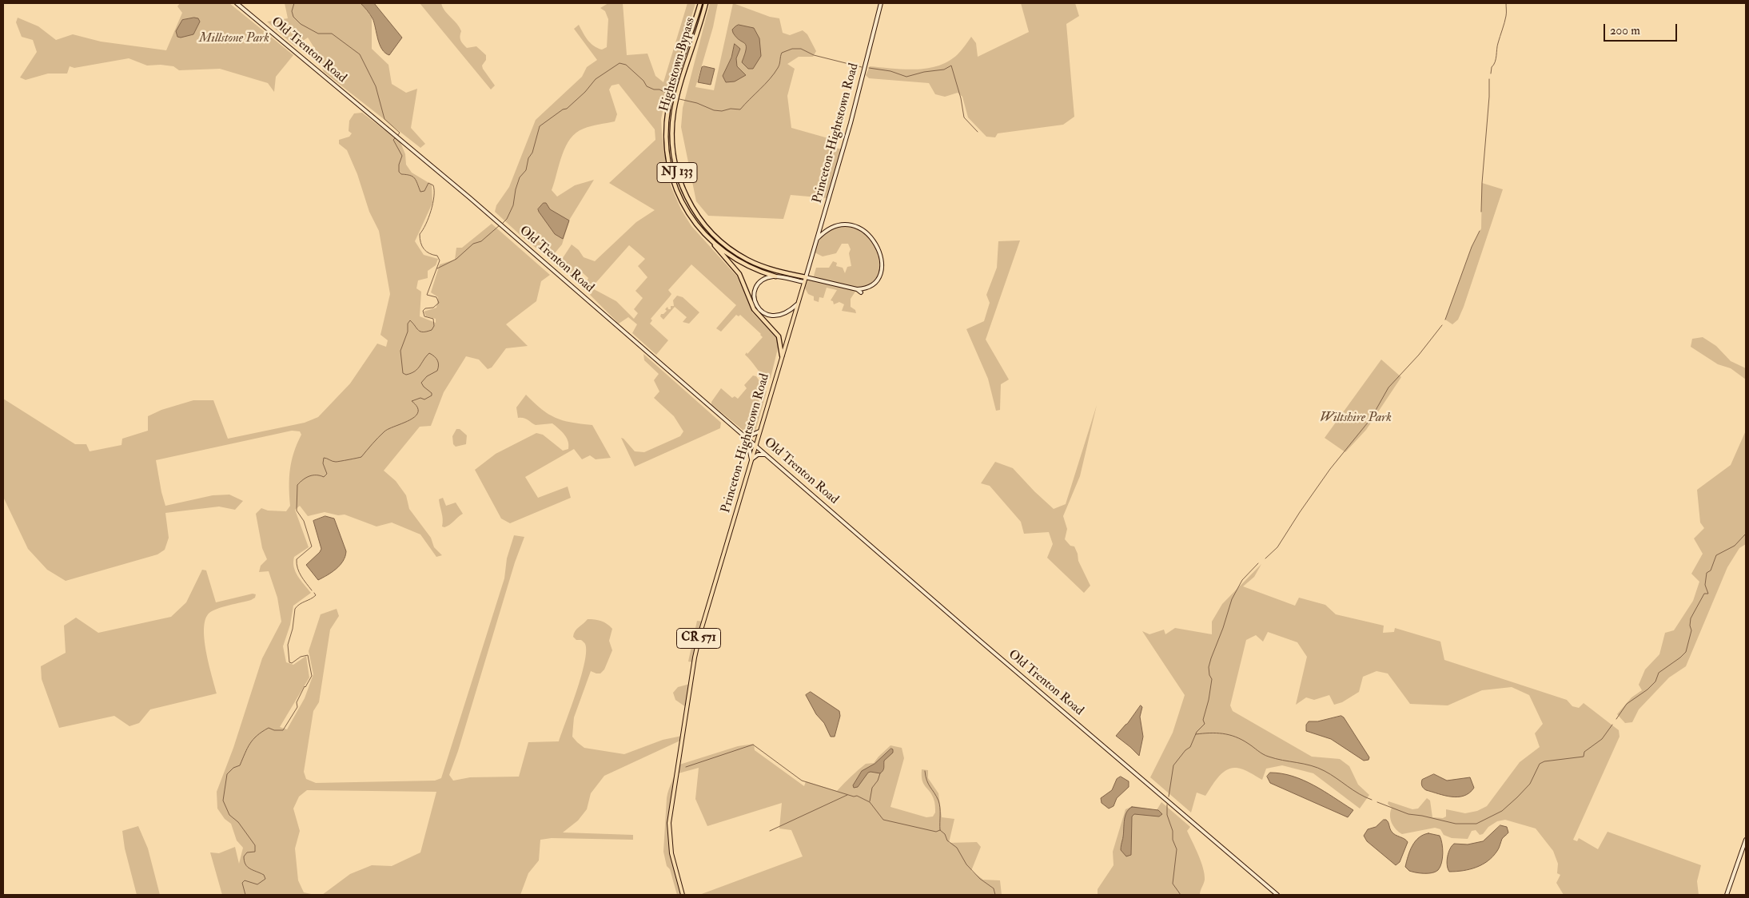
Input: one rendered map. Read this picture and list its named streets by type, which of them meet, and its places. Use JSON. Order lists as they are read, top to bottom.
{
  "streets": {
    "highway": ["Hightstown Bypass", "NJ 133"],
    "main road": ["Old Trenton Road", "Princeton-Hightstown Road", "CR 571"]
  },
  "crossings": [
    ["Old Trenton Road", "Princeton-Hightstown Road"],
    ["Hightstown Bypass", "Princeton-Hightstown Road"]
  ],
  "parks": ["Millstone Park", "Wiltshire Park"],
  "scale_bar": "200 m"
}
